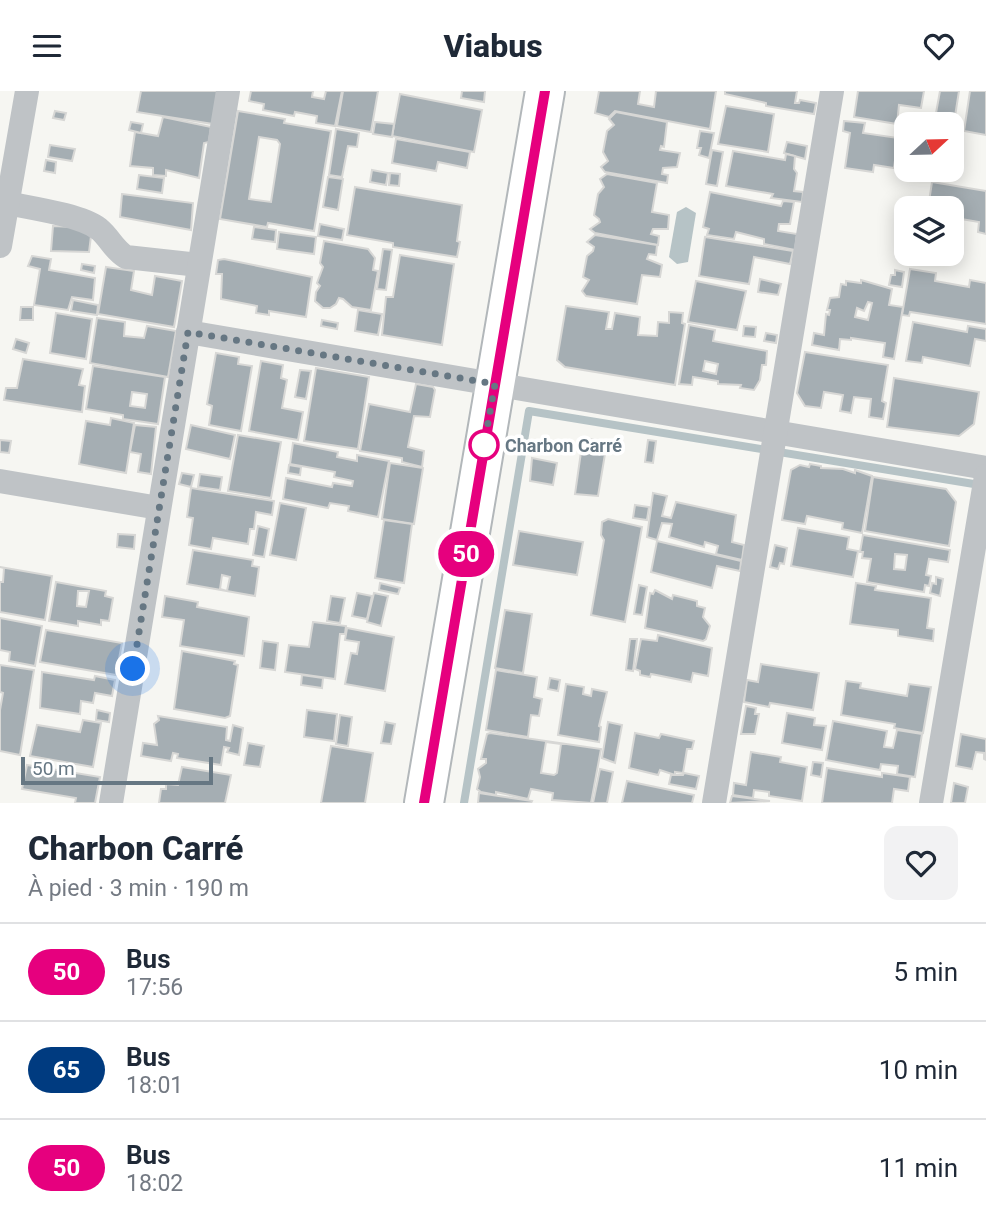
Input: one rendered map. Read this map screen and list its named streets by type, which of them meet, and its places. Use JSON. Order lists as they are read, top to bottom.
{
  "places": ["Charbon Carré"],
  "lines": ["bus line 50"],
  "scale_bar": "50 m",
  "north": "right",
  "page": {
    "header": "Viabus",
    "on_map": "50",
    "scale": "50 m",
    "heading": ["Charbon Carré", "À pied · 3 min · 190 m"],
    "list": [
      {
        "mark": "50",
        "name": "Bus",
        "note": "17:56",
        "value": "5 min"
      },
      {
        "mark": "65",
        "name": "Bus",
        "note": "18:01",
        "value": "10 min"
      },
      {
        "mark": "50",
        "name": "Bus",
        "note": "18:02",
        "value": "11 min"
      }
    ]
  }
}
